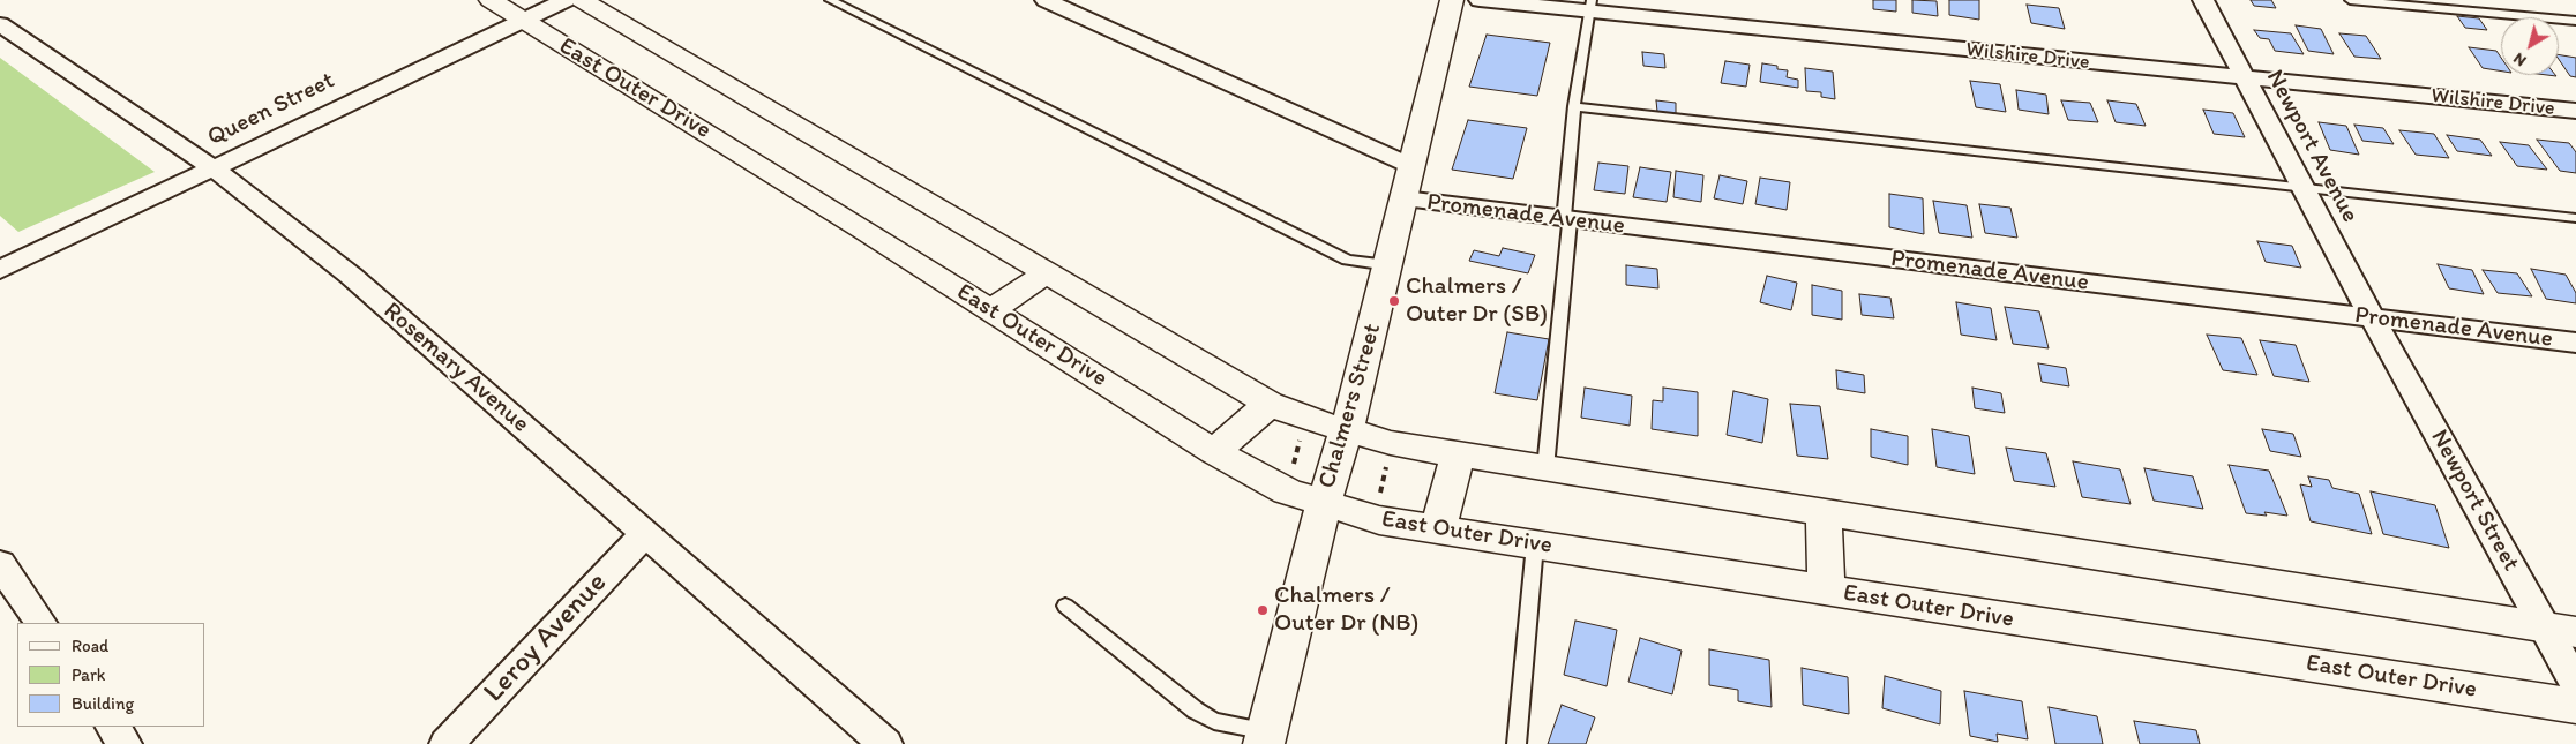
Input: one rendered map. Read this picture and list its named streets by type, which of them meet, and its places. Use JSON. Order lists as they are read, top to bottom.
{
  "streets": {
    "street": [
      "Wilshire Drive",
      "East Outer Drive",
      "Queen Street",
      "Newport Avenue",
      "Promenade Avenue",
      "Rosemary Avenue",
      "Chalmers Street",
      "Newport Street",
      "Leroy Avenue"
    ]
  },
  "crossings": [
    ["Wilshire Drive", "Newport Avenue"],
    ["East Outer Drive", "Queen Street"],
    ["East Outer Drive", "Chalmers Street"],
    ["East Outer Drive", "Newport Street"],
    ["Queen Street", "Rosemary Avenue"],
    ["Newport Avenue", "Promenade Avenue"],
    ["Newport Avenue", "Newport Street"],
    ["Promenade Avenue", "Chalmers Street"],
    ["Promenade Avenue", "Newport Street"],
    ["Rosemary Avenue", "Leroy Avenue"]
  ],
  "places": ["Chalmers / Outer Dr (SB)", "Chalmers / Outer Dr (NB)"],
  "legend": ["Road", "Park", "Building"],
  "north": "bottom left"
}
